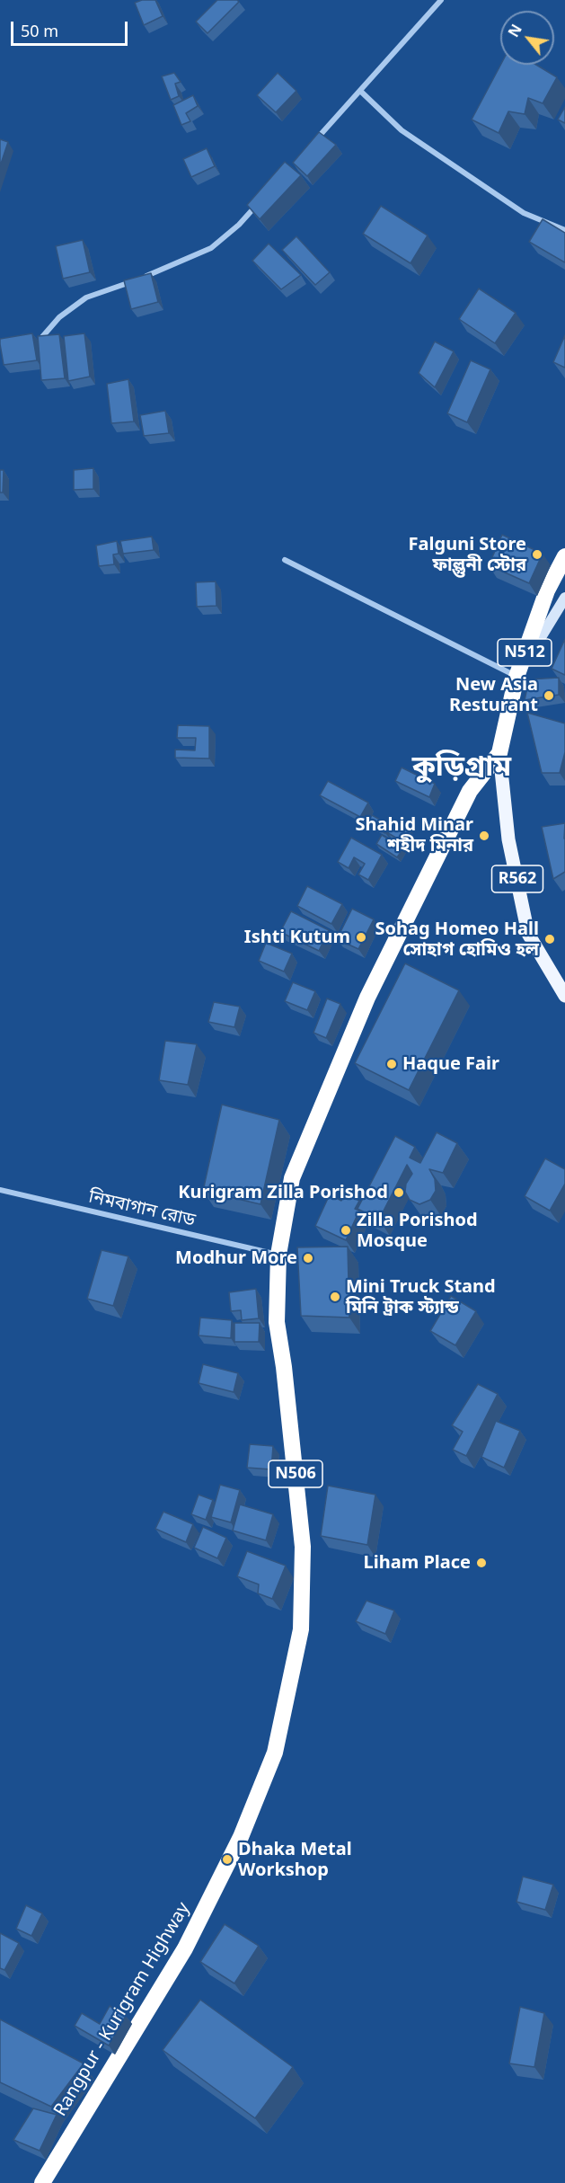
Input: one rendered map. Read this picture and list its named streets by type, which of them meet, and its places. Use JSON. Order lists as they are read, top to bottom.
{
  "streets": {
    "highway": ["N512", "N506", "Rangpur - Kurigram Highway"],
    "main road": ["R562"],
    "street": ["নিমবাগান রোড"]
  },
  "crossings": [
    ["N512", "R562"],
    ["N512", "Rangpur - Kurigram Highway"],
    ["R562", "Rangpur - Kurigram Highway"],
    ["নিমবাগান রোড", "Rangpur - Kurigram Highway"]
  ],
  "districts": ["কুড়িগ্রাম"],
  "places": [
    "Falguni Store ফাল্গুনী স্টোর",
    "New Asia Resturant",
    "Shahid Minar শহীদ মিনার",
    "Ishti Kutum",
    "Sohag Homeo Hall সোহাগ হোমিও হল",
    "Haque Fair",
    "Kurigram Zilla Porishod",
    "Zilla Porishod Mosque",
    "Modhur More",
    "Mini Truck Stand মিনি ট্রাক স্ট্যান্ড",
    "Liham Place",
    "Dhaka Metal Workshop"
  ],
  "scale_bar": "50 m",
  "north": "top left"
}
